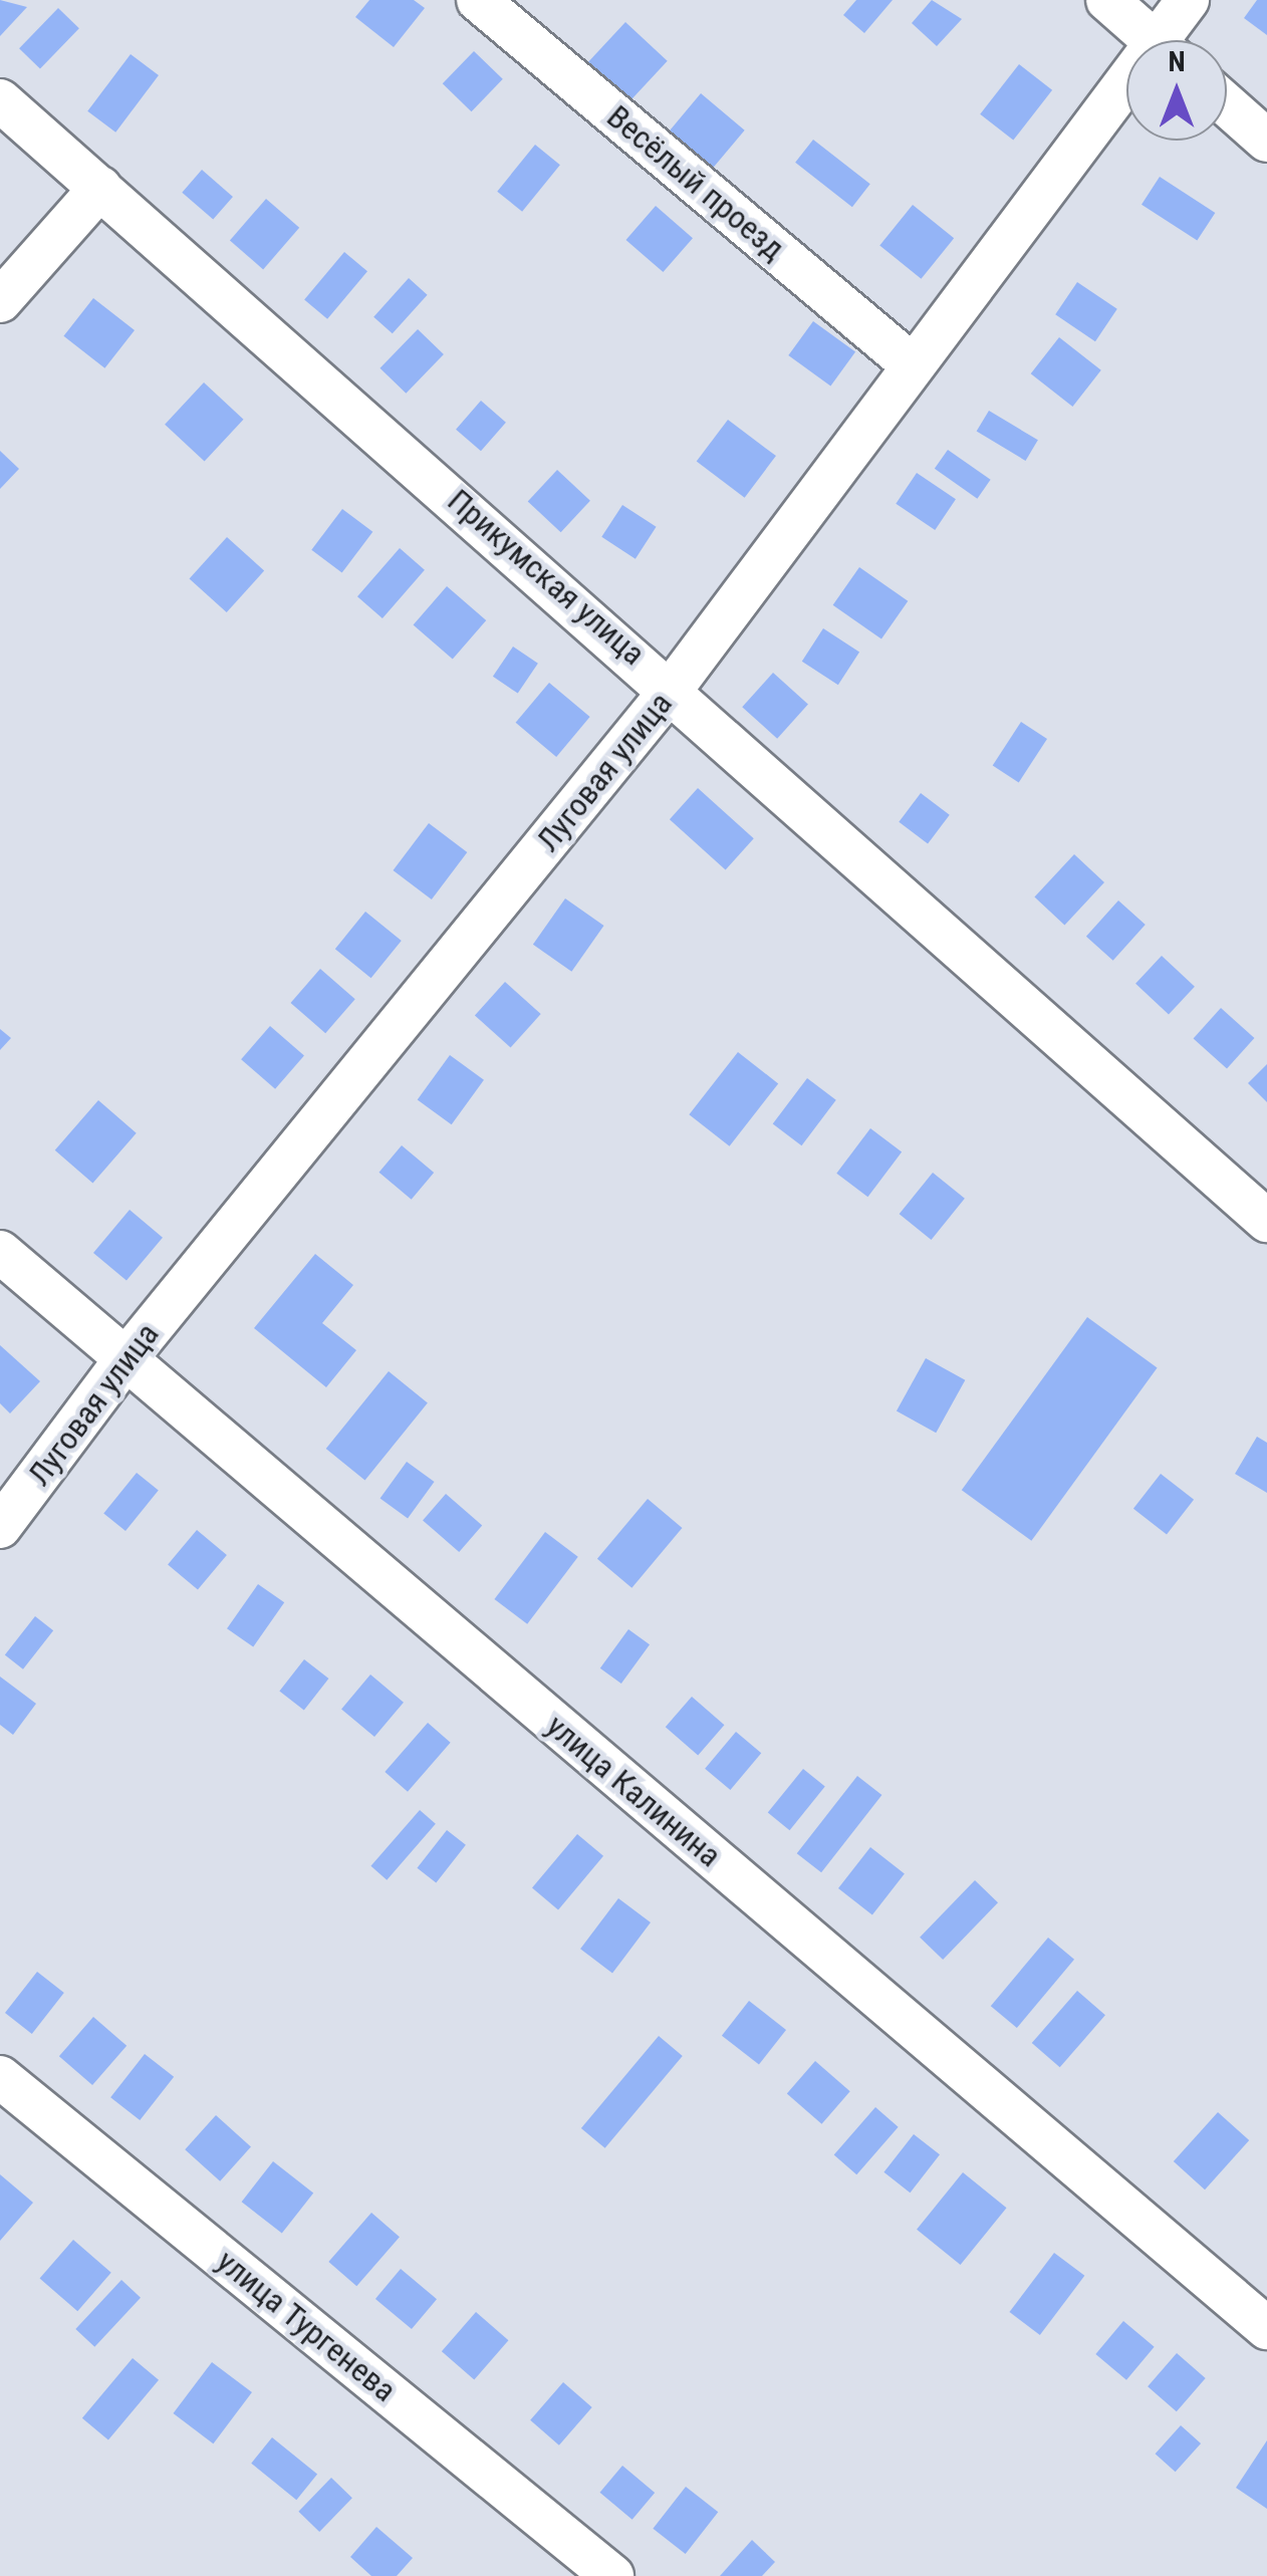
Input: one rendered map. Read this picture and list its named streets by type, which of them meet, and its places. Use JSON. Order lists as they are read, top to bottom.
{
  "streets": {
    "street": [
      "Весёлый проезд",
      "Прикумская улица",
      "Луговая улица",
      "улица Калинина",
      "улица Тургенева"
    ]
  },
  "crossings": [
    ["Весёлый проезд", "Луговая улица"],
    ["Прикумская улица", "Луговая улица"],
    ["Луговая улица", "улица Калинина"]
  ],
  "north": "top"
}
